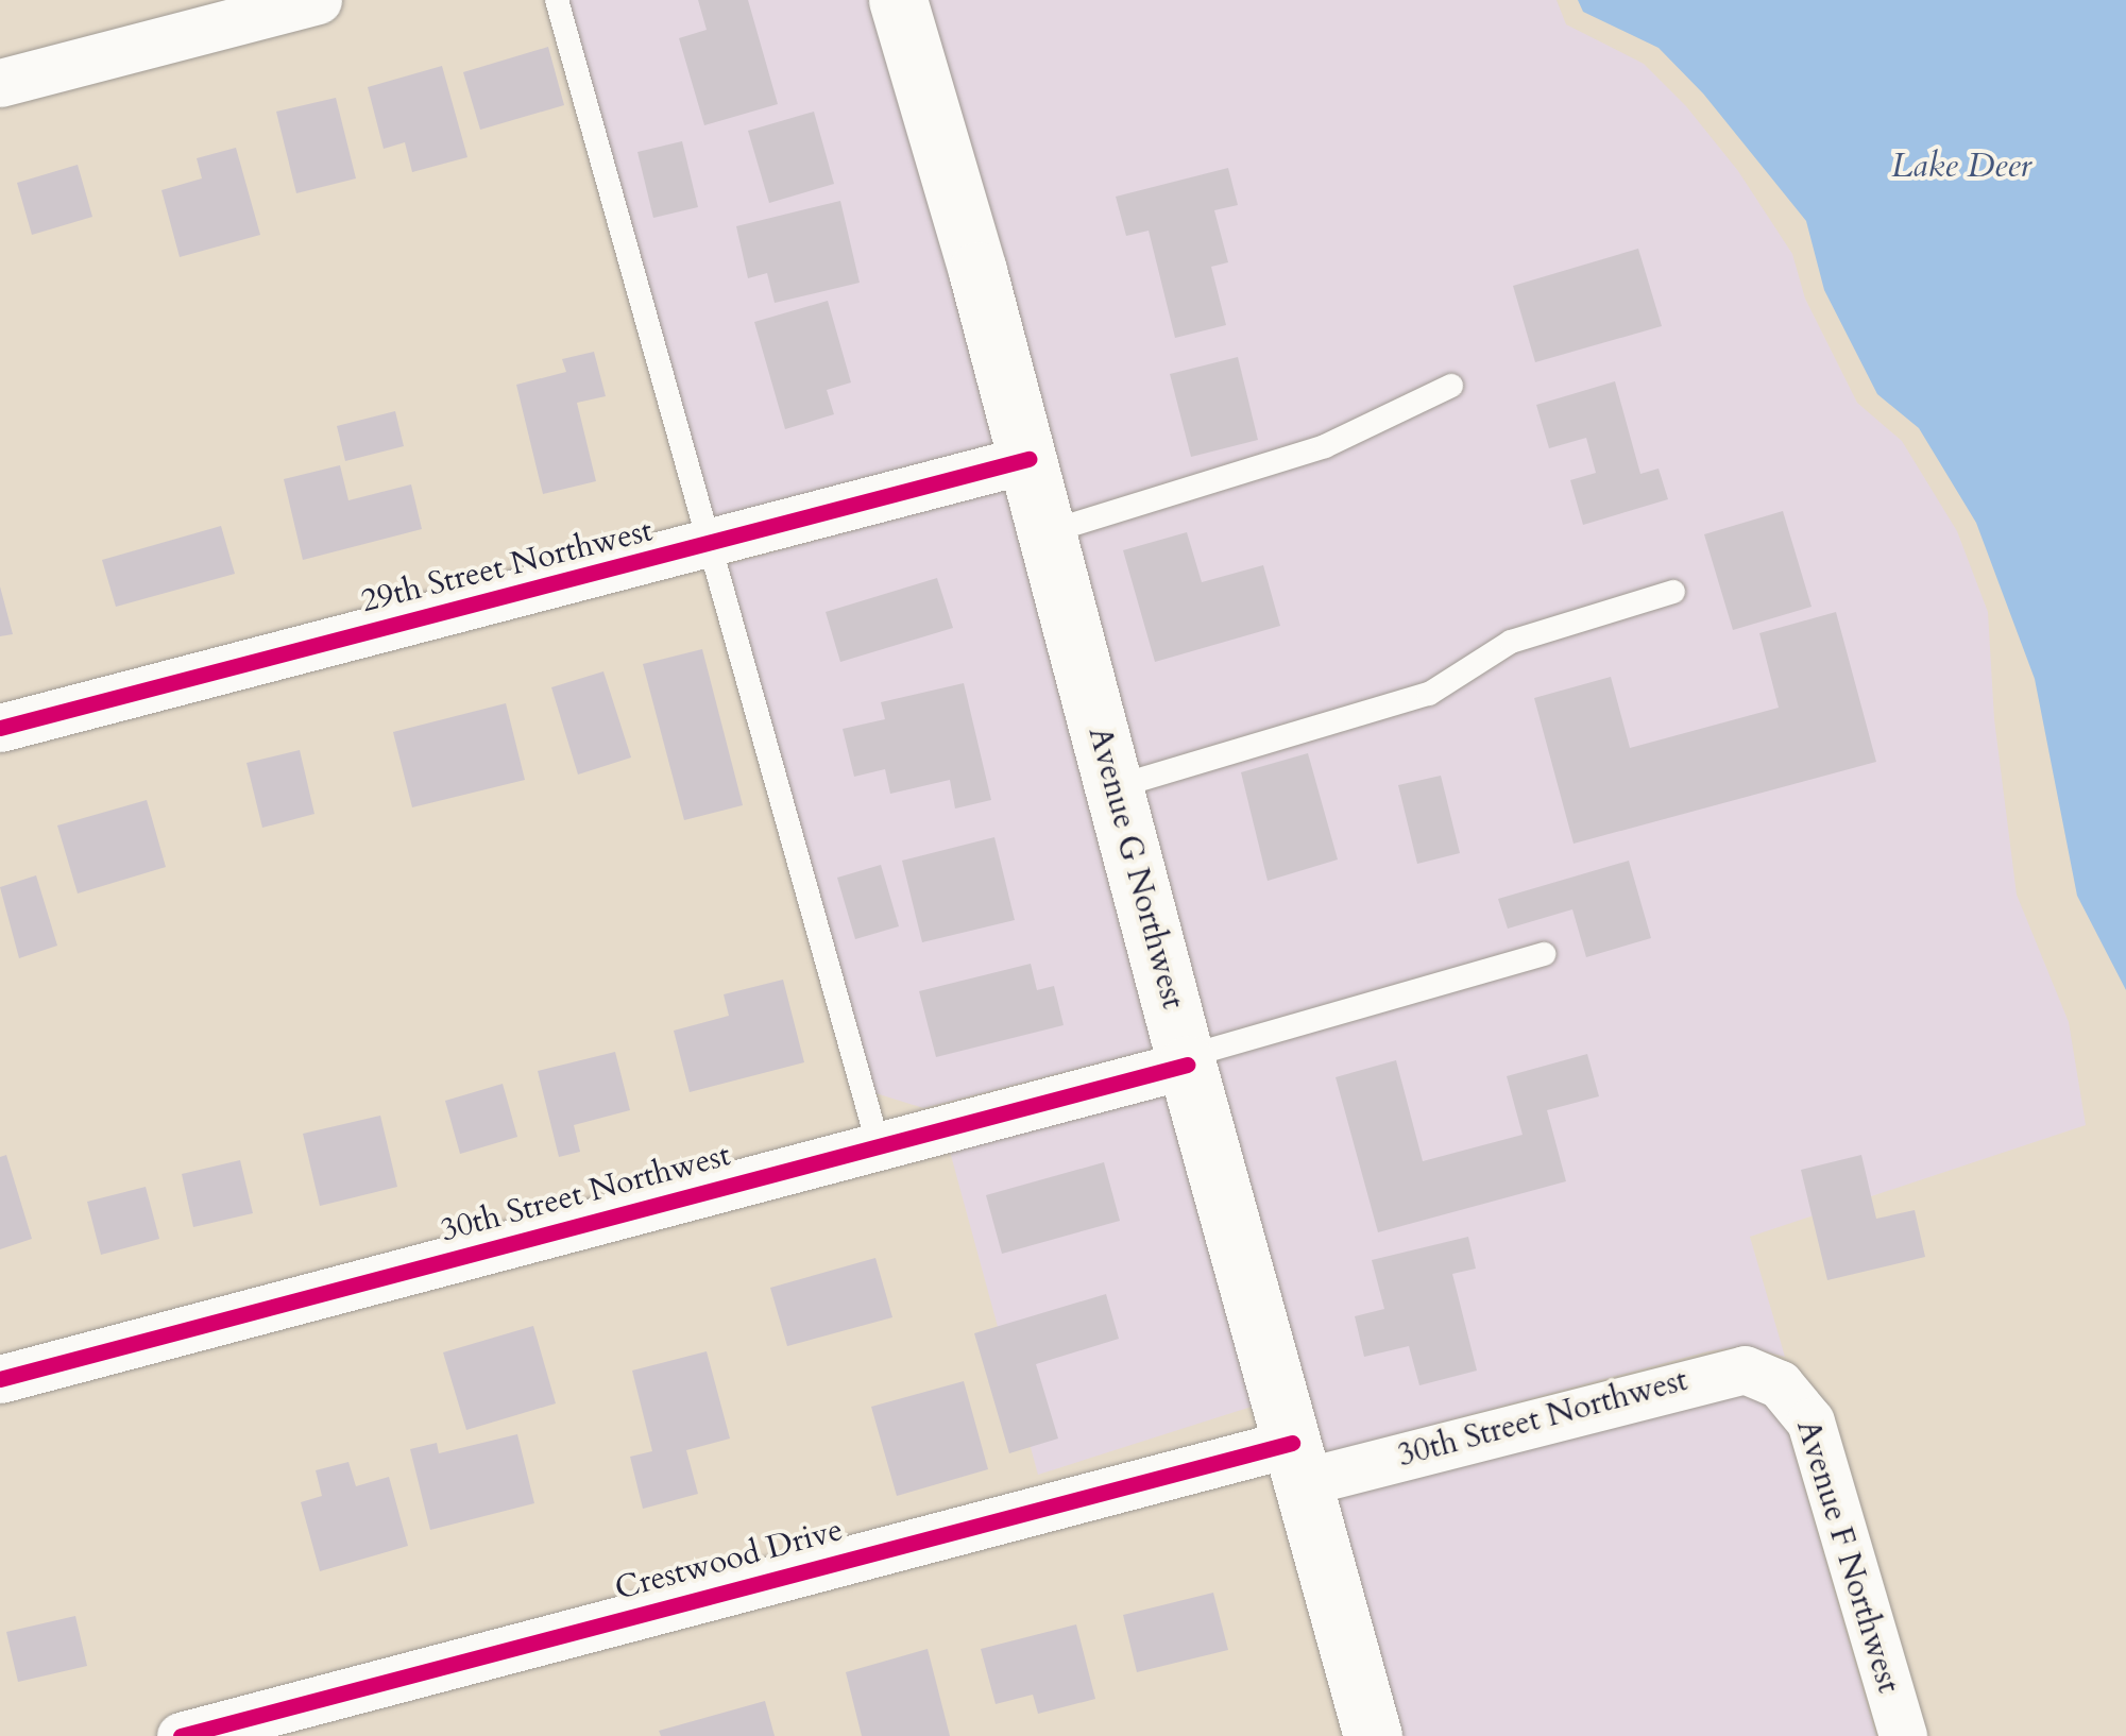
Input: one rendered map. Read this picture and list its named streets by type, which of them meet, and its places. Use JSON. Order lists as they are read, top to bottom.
{
  "streets": {
    "main road": ["Avenue G Northwest"],
    "street": [
      "29th Street Northwest",
      "30th Street Northwest",
      "Avenue F Northwest",
      "Crestwood Drive"
    ]
  },
  "crossings": [
    ["29th Street Northwest", "Avenue G Northwest"],
    ["Avenue G Northwest", "30th Street Northwest"],
    ["Avenue G Northwest", "Crestwood Drive"],
    ["30th Street Northwest", "Avenue F Northwest"],
    ["30th Street Northwest", "Crestwood Drive"]
  ],
  "water": ["Lake Deer"]
}
